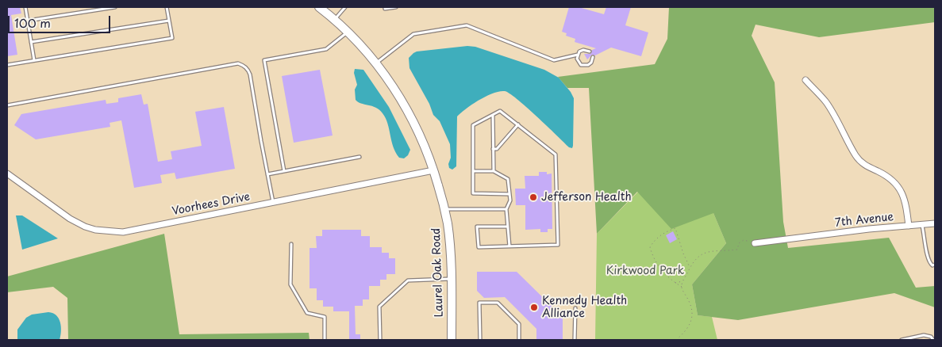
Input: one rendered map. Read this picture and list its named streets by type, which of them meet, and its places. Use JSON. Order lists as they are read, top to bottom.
{
  "streets": {
    "street": ["Voorhees Drive", "7th Avenue", "Laurel Oak Road"]
  },
  "crossings": [
    ["Voorhees Drive", "Laurel Oak Road"]
  ],
  "parks": ["Kirkwood Park"],
  "places": ["Jefferson Health", "Kennedy Health Alliance"],
  "scale_bar": "100 m"
}
